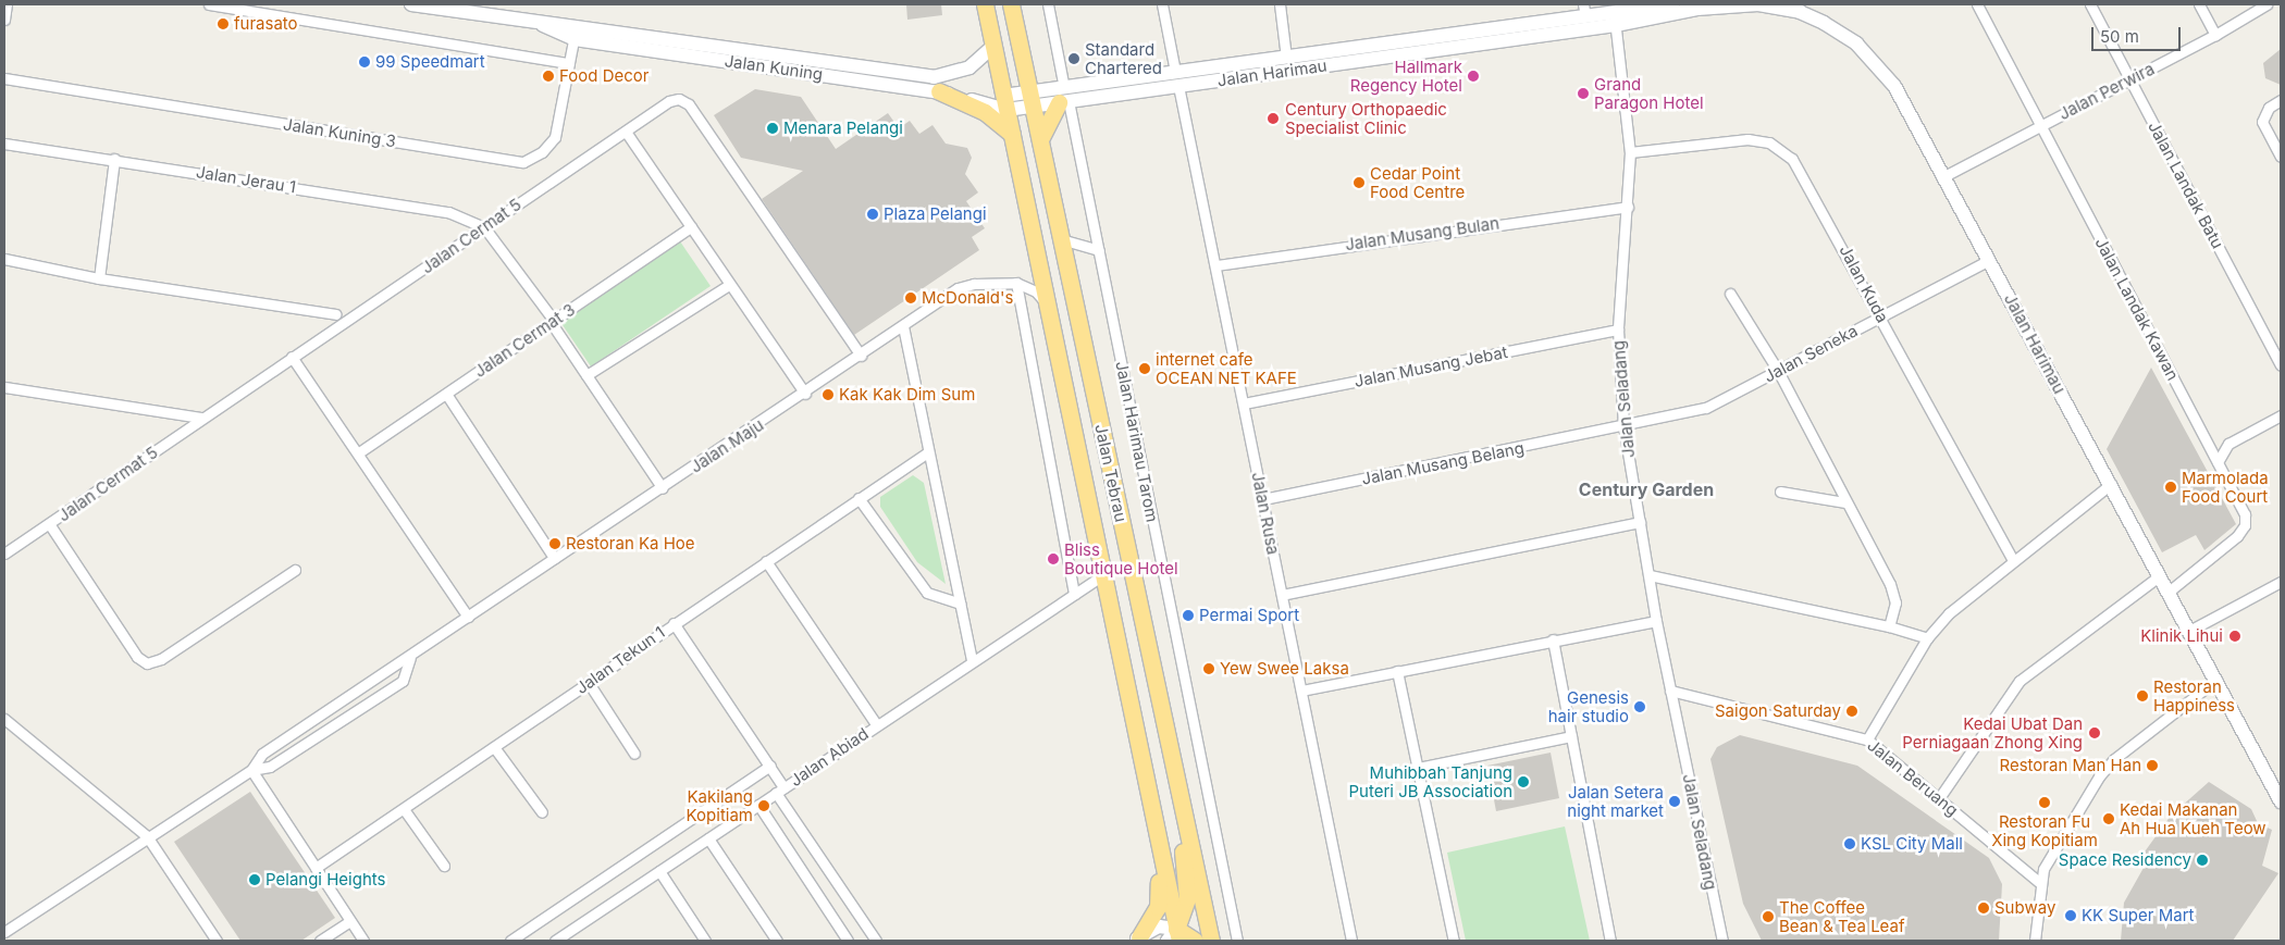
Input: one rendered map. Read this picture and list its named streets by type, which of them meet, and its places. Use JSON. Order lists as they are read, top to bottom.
{
  "streets": {
    "highway": ["Jalan Tebrau"],
    "street": [
      "Jalan Kuning",
      "Jalan Harimau",
      "Jalan Perwira",
      "Jalan Kuning 3",
      "Jalan Jerau 1",
      "Jalan Landak Batu",
      "Jalan Musang Bulan",
      "Jalan Cermat 5",
      "Jalan Kuda",
      "Jalan Landak Kawan",
      "Jalan Cermat 3",
      "Jalan Seneka",
      "Jalan Musang Jebat",
      "Jalan Seladang",
      "Jalan Harimau Tarom",
      "Jalan Maju",
      "Jalan Musang Belang",
      "Jalan Rusa",
      "Jalan Tekun 1",
      "Jalan Abiad",
      "Jalan Beruang"
    ]
  },
  "crossings": [
    ["Jalan Kuning", "Jalan Harimau"],
    ["Jalan Kuning", "Jalan Kuning 3"],
    ["Jalan Kuning", "Jalan Tebrau"],
    ["Jalan Harimau", "Jalan Perwira"],
    ["Jalan Harimau", "Jalan Landak Kawan"],
    ["Jalan Harimau", "Jalan Seneka"],
    ["Jalan Harimau", "Jalan Seladang"],
    ["Jalan Harimau", "Jalan Harimau Tarom"],
    ["Jalan Harimau", "Jalan Tebrau"],
    ["Jalan Harimau", "Jalan Rusa"],
    ["Jalan Perwira", "Jalan Landak Batu"],
    ["Jalan Perwira", "Jalan Landak Kawan"],
    ["Jalan Jerau 1", "Jalan Cermat 5"],
    ["Jalan Musang Bulan", "Jalan Seladang"],
    ["Jalan Musang Bulan", "Jalan Rusa"],
    ["Jalan Cermat 5", "Jalan Maju"],
    ["Jalan Kuda", "Jalan Seneka"],
    ["Jalan Kuda", "Jalan Seladang"],
    ["Jalan Seneka", "Jalan Seladang"],
    ["Jalan Seneka", "Jalan Musang Belang"],
    ["Jalan Musang Jebat", "Jalan Seladang"],
    ["Jalan Musang Jebat", "Jalan Rusa"],
    ["Jalan Seladang", "Jalan Musang Belang"],
    ["Jalan Seladang", "Jalan Beruang"],
    ["Jalan Musang Belang", "Jalan Rusa"],
    ["Jalan Tebrau", "Jalan Abiad"]
  ],
  "districts": ["Century Garden"],
  "places": [
    "furasato",
    "Standard Chartered",
    "99 Speedmart",
    "Food Decor",
    "Hallmark Regency Hotel",
    "Grand Paragon Hotel",
    "Century Orthopaedic Specialist Clinic",
    "Menara Pelangi",
    "Cedar Point Food Centre",
    "Plaza Pelangi",
    "McDonald's",
    "internet cafe OCEAN NET KAFE",
    "Kak Kak Dim Sum",
    "Marmolada Food Court",
    "Restoran Ka Hoe",
    "Bliss Boutique Hotel",
    "Permai Sport",
    "Klinik Lihui",
    "Yew Swee Laksa",
    "Restoran Happiness",
    "Genesis hair studio",
    "Saigon Saturday",
    "Kedai Ubat Dan Perniagaan Zhong Xing",
    "Restoran Man Han",
    "Muhibbah Tanjung Puteri JB Association",
    "Jalan Setera night market",
    "Restoran Fu Xing Kopitiam",
    "Kakilang Kopitiam",
    "Kedai Makanan Ah Hua Kueh Teow",
    "KSL City Mall",
    "Space Residency",
    "Pelangi Heights",
    "Subway",
    "KK Super Mart",
    "The Coffee Bean & Tea Leaf"
  ],
  "scale_bar": "50 m"
}
